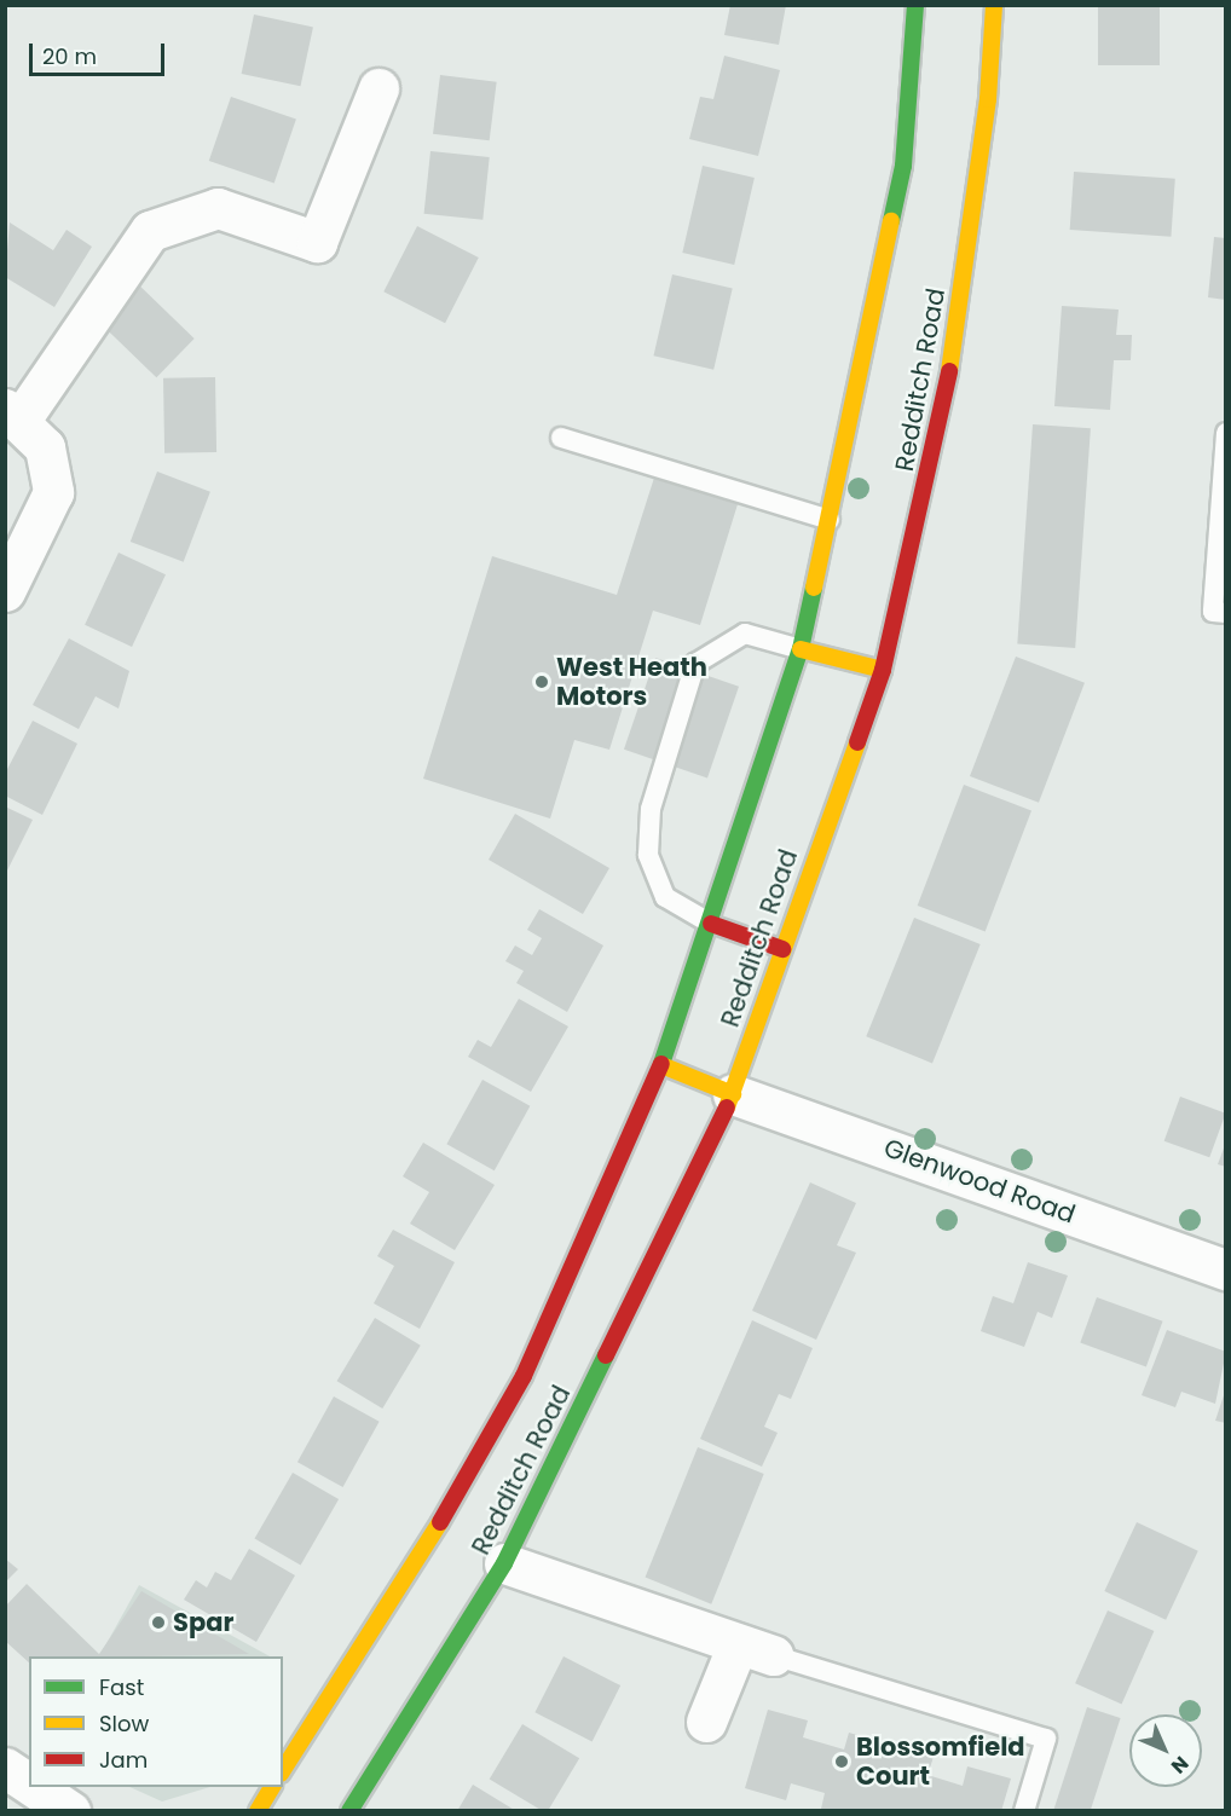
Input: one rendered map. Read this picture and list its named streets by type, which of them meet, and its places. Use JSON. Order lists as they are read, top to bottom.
{
  "streets": {
    "highway": ["Redditch Road"],
    "street": ["Glenwood Road"]
  },
  "crossings": [
    ["Redditch Road", "Glenwood Road"]
  ],
  "places": ["West Heath Motors", "Spar", "Blossomfield Court"],
  "legend": ["Fast", "Slow", "Jam"],
  "scale_bar": "20 m",
  "north": "bottom right"
}
